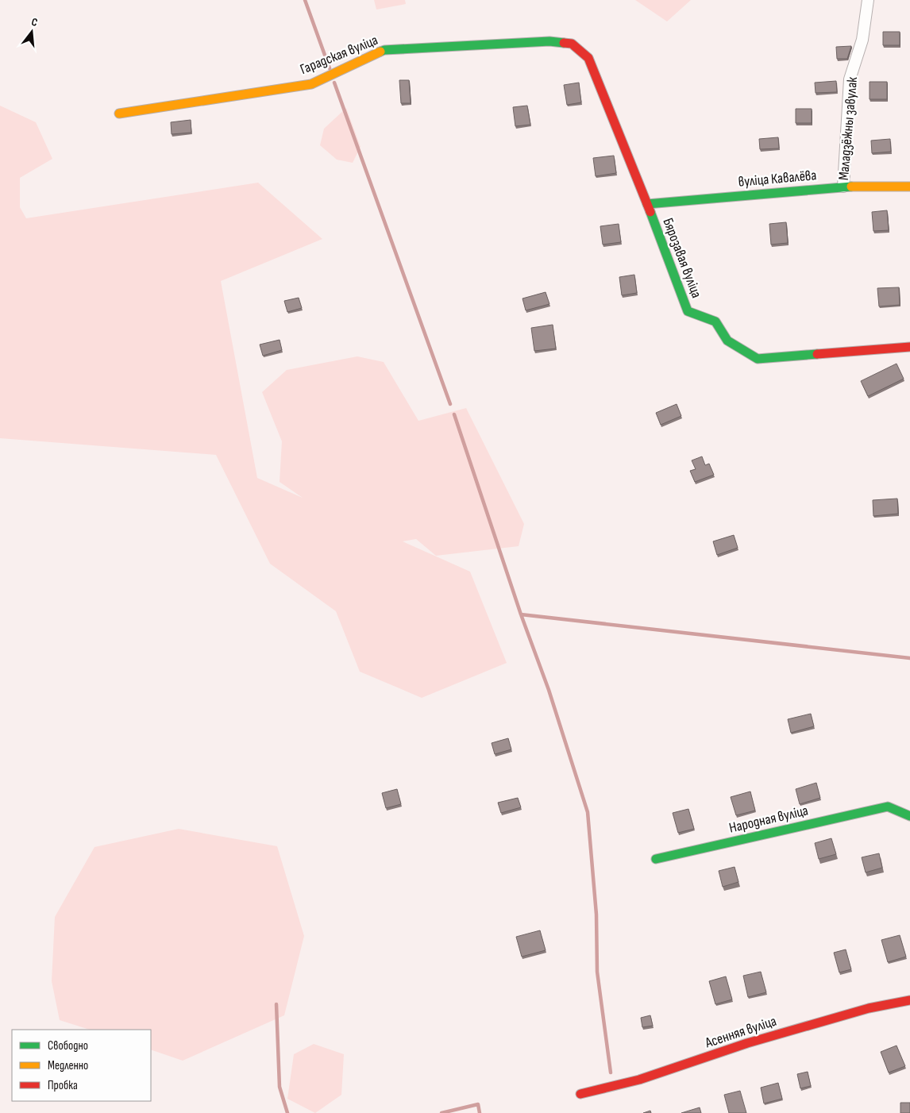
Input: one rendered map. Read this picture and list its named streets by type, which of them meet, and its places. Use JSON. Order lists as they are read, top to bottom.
{
  "streets": {
    "street": [
      "Гарадская вуліца",
      "Маладзёжны завулак",
      "вуліца Кавалёва",
      "Бярозавая вуліца",
      "Народная вуліца",
      "Асенняя вуліца"
    ]
  },
  "crossings": [
    ["Гарадская вуліца", "Бярозавая вуліца"],
    ["Маладзёжны завулак", "вуліца Кавалёва"],
    ["вуліца Кавалёва", "Бярозавая вуліца"]
  ],
  "legend": ["Свободно", "Медленно", "Пробка"],
  "north": "top"
}
